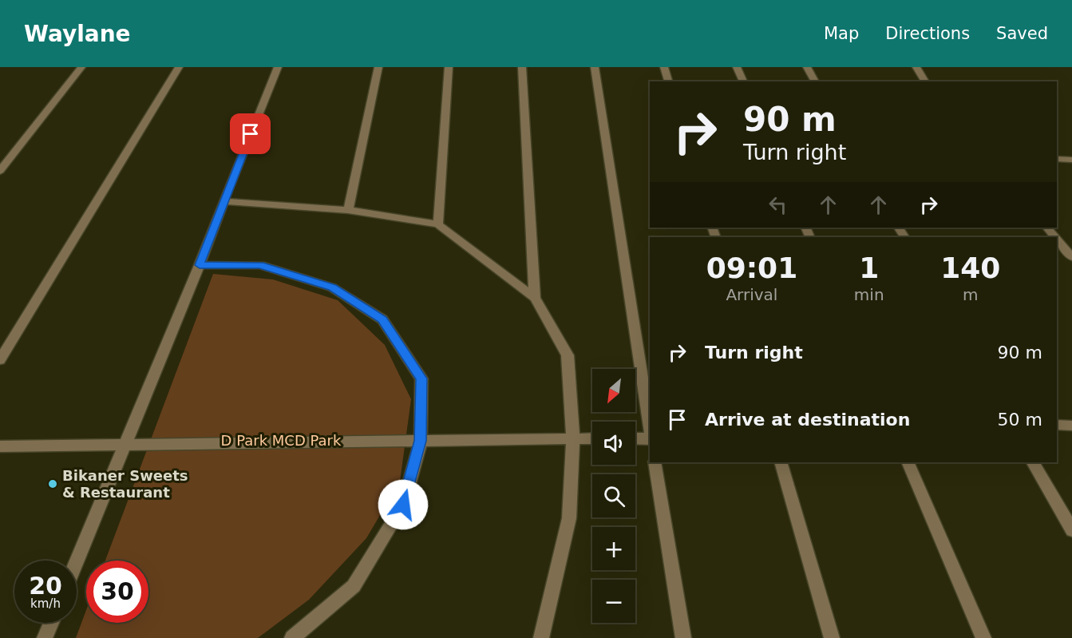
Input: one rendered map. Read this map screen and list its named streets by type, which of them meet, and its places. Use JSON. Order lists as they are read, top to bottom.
{
  "parks": ["D Park MCD Park"],
  "places": ["Bikaner Sweets & Restaurant"],
  "north": "bottom left",
  "page": {
    "header": "Waylane",
    "nav": ["Map", "Directions", "Saved"],
    "turn": ["90 m", "Turn right"],
    "eta": [
      "09:01",
      "Arrival",
      "1",
      "min",
      "140",
      "m"
    ],
    "list": [
      {
        "name": "Turn right",
        "value": "90 m"
      },
      {
        "name": "Arrive at destination",
        "value": "50 m"
      }
    ],
    "map_buttons": ["+", "−"],
    "speed": "20 km/h",
    "limit": "30"
  }
}
